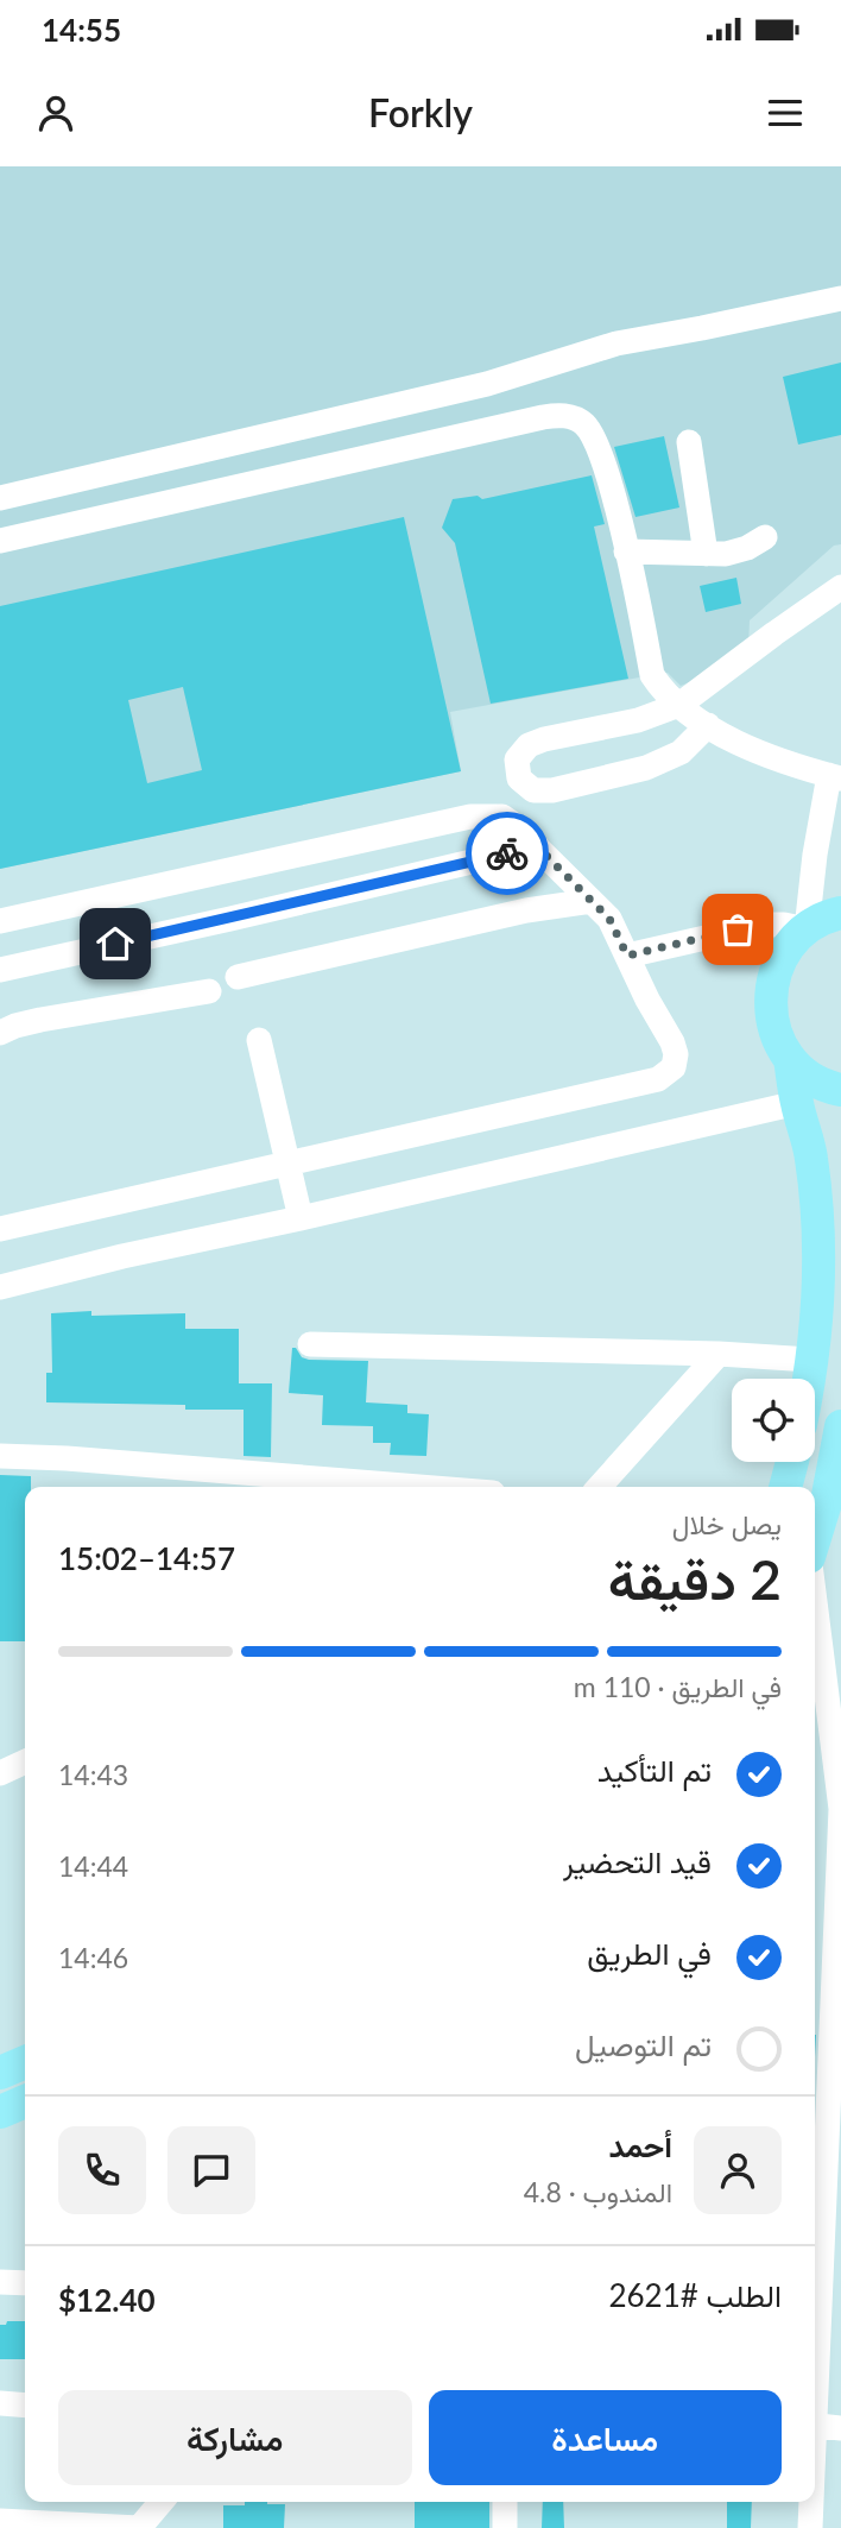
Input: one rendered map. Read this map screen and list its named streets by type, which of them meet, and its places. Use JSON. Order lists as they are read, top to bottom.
{
  "page": {
    "status": "14:55",
    "header": "Forkly",
    "heading": ["2 دقيقة", "يصل خلال", "14:57–15:02"],
    "panel": [
      "أحمد",
      "المندوب · 4.8",
      "الطلب #2621",
      "$12.40"
    ],
    "bar": "في الطريق · 110 m",
    "list": [
      ["تم التأكيد", "14:43"],
      ["قيد التحضير", "14:44"],
      ["في الطريق", "14:46"],
      "تم التوصيل"
    ],
    "buttons": ["مساعدة", "مشاركة"]
  }
}
